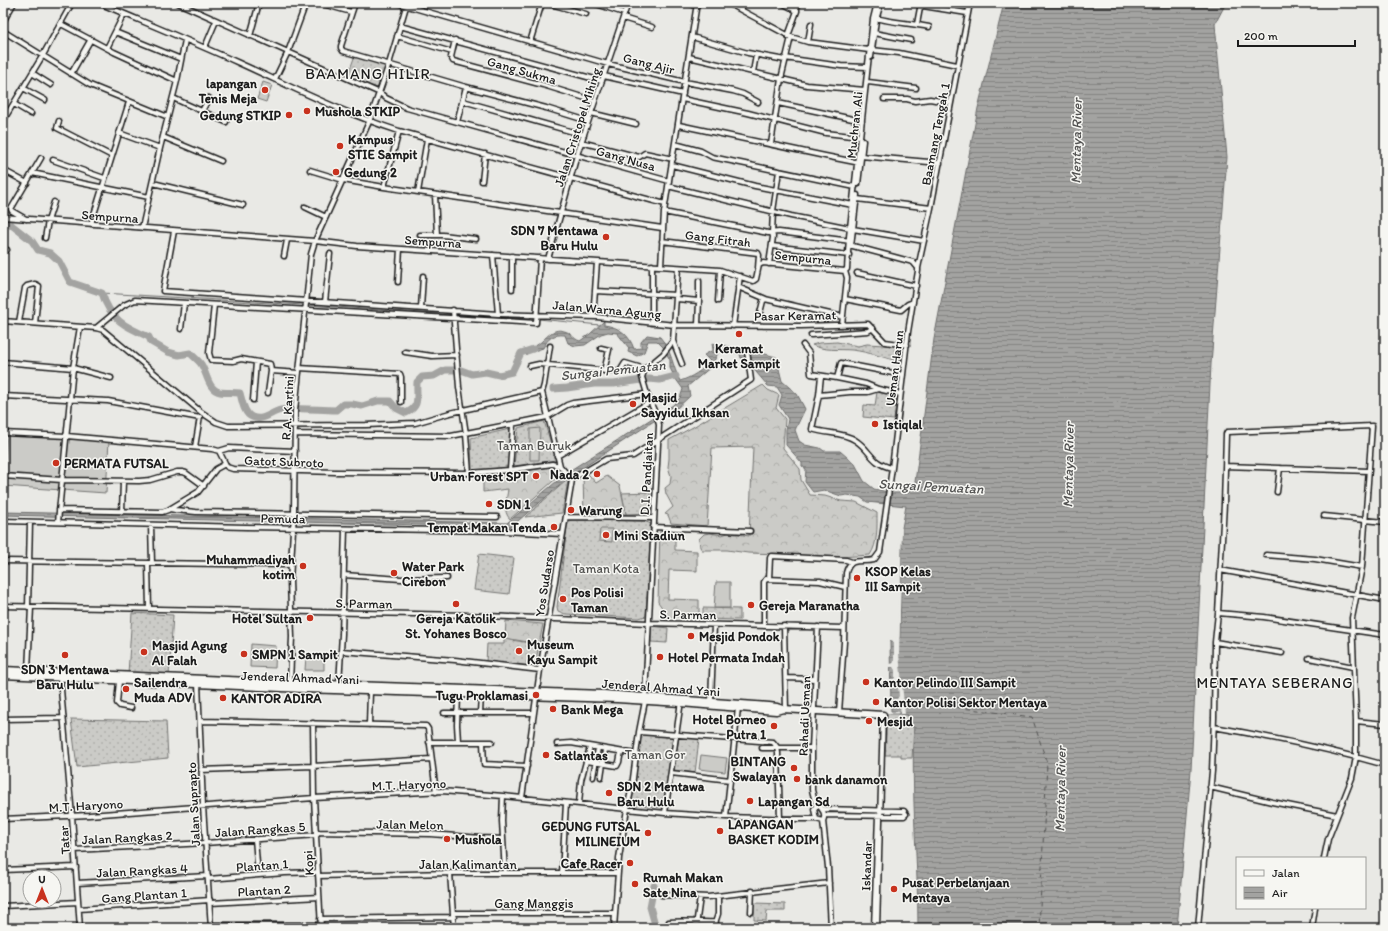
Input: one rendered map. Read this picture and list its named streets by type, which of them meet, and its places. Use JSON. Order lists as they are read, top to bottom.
{
  "streets": {
    "highway": ["Jenderal Ahmad Yani"],
    "street": [
      "Gang Ajir",
      "Gang Sukma",
      "Muchran Ali",
      "Jalan Cristopel Mihing",
      "Baamang Tengah 1",
      "Gang Nusa",
      "Sempurna",
      "Gang Fitrah",
      "Jalan Warna Agung",
      "Pasar Keramat",
      "Usman Harun",
      "R.A. Kartini",
      "Gatot Subroto",
      "D.I. Pandjaitan",
      "Pemuda",
      "Yos Sudarso",
      "S. Parman",
      "Rahadi Usman",
      "M.T. Haryono",
      "Jalan Suprapto",
      "Jalan Melon",
      "Jalan Rangkas 5",
      "Jalan Rangkas 2",
      "Tatar",
      "Kopi",
      "Jalan Kalimantan",
      "Plantan 1",
      "Iskandar",
      "Jalan Rangkas 4",
      "Plantan 2",
      "Gang Plantan 1",
      "Gang Manggis"
    ]
  },
  "crossings": [
    ["Gang Ajir", "Jalan Cristopel Mihing"],
    ["Gang Ajir", "R.A. Kartini"],
    ["Gang Sukma", "Jalan Cristopel Mihing"],
    ["Muchran Ali", "Sempurna"],
    ["Muchran Ali", "Pasar Keramat"],
    ["Jalan Cristopel Mihing", "Gang Nusa"],
    ["Jalan Cristopel Mihing", "Sempurna"],
    ["Baamang Tengah 1", "Usman Harun"],
    ["Gang Nusa", "R.A. Kartini"],
    ["Sempurna", "Gang Fitrah"],
    ["Sempurna", "R.A. Kartini"],
    ["Jalan Warna Agung", "Pasar Keramat"],
    ["R.A. Kartini", "Gatot Subroto"],
    ["R.A. Kartini", "Pemuda"],
    ["R.A. Kartini", "S. Parman"],
    ["R.A. Kartini", "Jenderal Ahmad Yani"],
    ["D.I. Pandjaitan", "S. Parman"],
    ["D.I. Pandjaitan", "Jenderal Ahmad Yani"],
    ["D.I. Pandjaitan", "M.T. Haryono"],
    ["D.I. Pandjaitan", "Jalan Kalimantan"],
    ["D.I. Pandjaitan", "Gang Manggis"],
    ["Pemuda", "Yos Sudarso"],
    ["Yos Sudarso", "S. Parman"],
    ["Yos Sudarso", "Jenderal Ahmad Yani"],
    ["Yos Sudarso", "M.T. Haryono"],
    ["S. Parman", "Rahadi Usman"],
    ["Jenderal Ahmad Yani", "Rahadi Usman"],
    ["Jenderal Ahmad Yani", "Jalan Suprapto"],
    ["Jenderal Ahmad Yani", "Tatar"],
    ["Jenderal Ahmad Yani", "Iskandar"],
    ["Rahadi Usman", "M.T. Haryono"],
    ["M.T. Haryono", "Jalan Suprapto"],
    ["M.T. Haryono", "Tatar"],
    ["M.T. Haryono", "Kopi"],
    ["Jalan Suprapto", "Jalan Rangkas 5"],
    ["Jalan Suprapto", "Jalan Rangkas 2"],
    ["Jalan Suprapto", "Plantan 1"],
    ["Jalan Suprapto", "Jalan Rangkas 4"],
    ["Jalan Suprapto", "Plantan 2"],
    ["Jalan Suprapto", "Gang Plantan 1"],
    ["Jalan Melon", "Jalan Rangkas 5"],
    ["Jalan Melon", "Kopi"],
    ["Jalan Rangkas 5", "Jalan Rangkas 2"],
    ["Jalan Rangkas 5", "Kopi"],
    ["Jalan Rangkas 2", "Tatar"],
    ["Tatar", "Jalan Rangkas 4"],
    ["Tatar", "Gang Plantan 1"],
    ["Kopi", "Jalan Kalimantan"],
    ["Kopi", "Plantan 1"],
    ["Kopi", "Plantan 2"],
    ["Kopi", "Gang Manggis"],
    ["Jalan Kalimantan", "Plantan 1"],
    ["Plantan 1", "Jalan Rangkas 4"],
    ["Plantan 2", "Gang Plantan 1"]
  ],
  "districts": ["BAAMANG HILIR", "MENTAYA SEBERANG"],
  "water": ["Mentaya River", "Sungai Pemuatan"],
  "parks": ["Taman Buruk", "Taman Kota", "Taman Gor"],
  "places": [
    "lapangan Tenis Meja",
    "Mushola STKIP",
    "Gedung STKIP",
    "Kampus STIE Sampit",
    "Gedung 2",
    "SDN 7 Mentawa Baru Hulu",
    "Keramat Market Sampit",
    "Masjid Sayyidul Ikhsan",
    "Istiqlal",
    "PERMATA FUTSAL",
    "Nada 2",
    "Urban Forest SPT",
    "SDN 1",
    "Warung",
    "Tempat Makan Tenda",
    "Mini Stadiun",
    "Muhammadiyah kotim",
    "Water Park Cirebon",
    "KSOP Kelas III Sampit",
    "Pos Polisi Taman",
    "Gereja Katolik St. Yohanes Bosco",
    "Gereja Maranatha",
    "Hotel Sultan",
    "Mesjid Pondok",
    "Museum Kayu Sampit",
    "Masjid Agung Al Falah",
    "SMPN 1 Sampit",
    "SDN 3 Mentawa Baru Hulu",
    "Hotel Permata Indah",
    "Kantor Pelindo III Sampit",
    "Sailendra Muda ADV",
    "Tugu Proklamasi",
    "KANTOR ADIRA",
    "Kantor Polisi Sektor Mentaya",
    "Bank Mega",
    "Mesjid",
    "Hotel Borneo Putra 1",
    "Satlantas",
    "BINTANG Swalayan",
    "bank danamon",
    "SDN 2 Mentawa Baru Hulu",
    "Lapangan Sd",
    "LAPANGAN BASKET KODIM",
    "GEDUNG FUTSAL MILINEIUM",
    "Mushola",
    "Cafe Racer",
    "Rumah Makan Sate Nina",
    "Pusat Perbelanjaan Mentaya"
  ],
  "legend": ["Jalan", "Air"],
  "scale_bar": "200 m",
  "north": "top"
}
